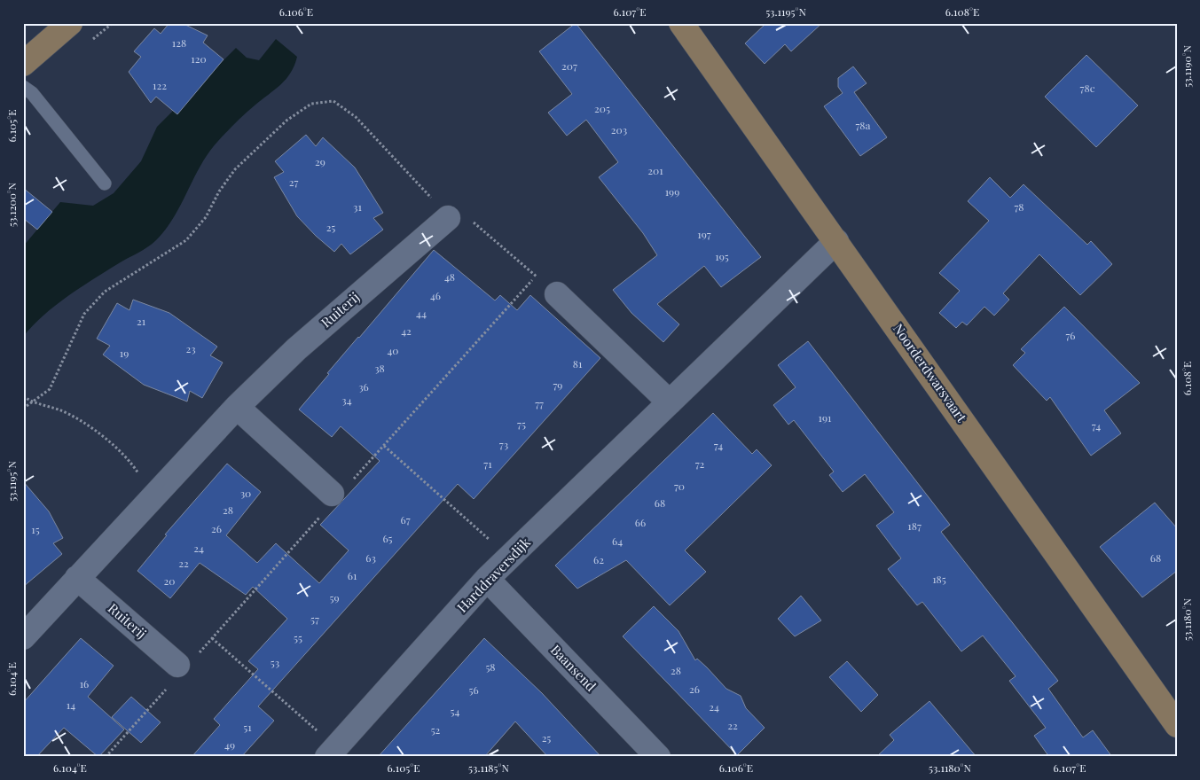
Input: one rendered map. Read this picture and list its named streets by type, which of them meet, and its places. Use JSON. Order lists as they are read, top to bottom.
{
  "streets": {
    "main road": ["Noorderdwarsvaart"],
    "street": ["Ruiterij", "Harddraversdijk", "Baansend"]
  },
  "crossings": [
    ["Noorderdwarsvaart", "Harddraversdijk"],
    ["Harddraversdijk", "Baansend"]
  ],
  "house_numbers": [
    "128",
    "120",
    "207",
    "122",
    "78c",
    "205",
    "78a",
    "203",
    "29",
    "201",
    "27",
    "199",
    "31",
    "78",
    "25",
    "197",
    "195",
    "48",
    "46",
    "44",
    "21",
    "42",
    "76",
    "23",
    "40",
    "19",
    "81",
    "38",
    "79",
    "36",
    "34",
    "77",
    "191",
    "75",
    "74",
    "73",
    "74",
    "71",
    "72",
    "70",
    "30",
    "68",
    "28",
    "67",
    "66",
    "187",
    "26",
    "15",
    "65",
    "64",
    "24",
    "63",
    "68",
    "62",
    "22",
    "61",
    "185",
    "20",
    "59",
    "57",
    "55",
    "53",
    "58",
    "28",
    "16",
    "26",
    "56",
    "14",
    "24",
    "54",
    "22",
    "51",
    "52",
    "25",
    "49"
  ],
  "coordinates": [
    "6.106°E",
    "6.107°E",
    "53.1195°N",
    "6.108°E",
    "53.1190°N",
    "6.105°E",
    "53.1200°N",
    "53.1180°N",
    "6.104°E",
    "53.1185°N"
  ]
}
